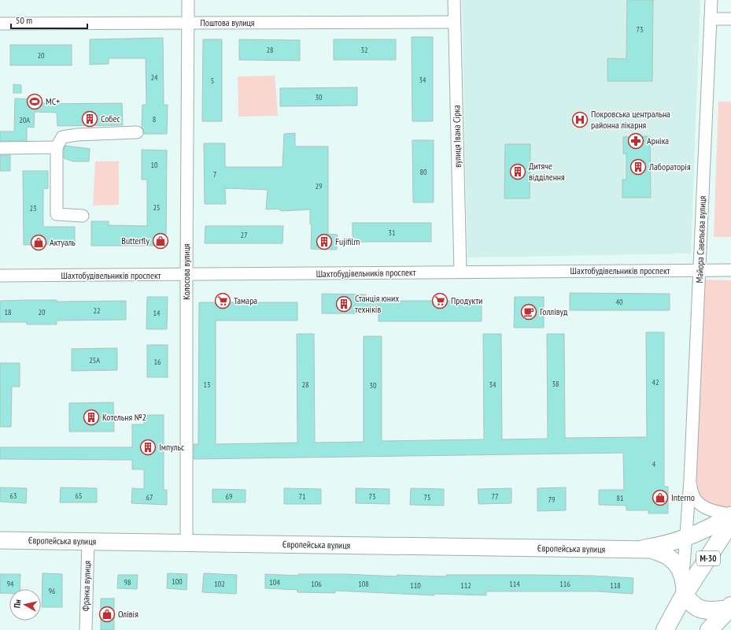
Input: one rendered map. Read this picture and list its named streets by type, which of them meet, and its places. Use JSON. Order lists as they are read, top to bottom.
{
  "streets": {
    "highway": ["М-30"],
    "street": [
      "Поштова вулиця",
      "вулиця Івана Сірка",
      "Майора Савельєва вулиця",
      "Шахтобудівельників проспект",
      "Колосова вулиця",
      "Європейська вулиця",
      "Франка вулиця"
    ]
  },
  "crossings": [
    ["Поштова вулиця", "вулиця Івана Сірка"],
    ["Поштова вулиця", "Колосова вулиця"],
    ["вулиця Івана Сірка", "Шахтобудівельників проспект"],
    ["Майора Савельєва вулиця", "Шахтобудівельників проспект"],
    ["Майора Савельєва вулиця", "Європейська вулиця"],
    ["Шахтобудівельників проспект", "Колосова вулиця"],
    ["Колосова вулиця", "Європейська вулиця"],
    ["Європейська вулиця", "М-30"],
    ["Європейська вулиця", "Франка вулиця"]
  ],
  "places": {
    "sports": ["МС+"],
    "building": [
      "Собес",
      "Лабораторія",
      "Дитяче відділення",
      "Fujifilm",
      "Станція юних техніків",
      "Котельня №2",
      "Імпульс"
    ],
    "hospital": ["Покровська центральна районна лікарня"],
    "pharmacy": ["Арніка"],
    "shop": [
      "Butterfly",
      "Актуаль",
      "Interno",
      "Олівія"
    ],
    "supermarket": ["Тамара", "Продукти"],
    "cafe": ["Голлівуд"]
  },
  "house_numbers": [
    "73",
    "28",
    "32",
    "20",
    "24",
    "34",
    "5",
    "30",
    "8",
    "20А",
    "10",
    "80",
    "7",
    "29",
    "25",
    "23",
    "31",
    "27",
    "40",
    "22",
    "18",
    "20",
    "14",
    "25А",
    "16",
    "42",
    "38",
    "13",
    "28",
    "34",
    "30",
    "4",
    "63",
    "65",
    "69",
    "71",
    "73",
    "77",
    "67",
    "75",
    "81",
    "79",
    "100",
    "98",
    "104",
    "94",
    "102",
    "106",
    "108",
    "114",
    "116",
    "110",
    "112",
    "118",
    "96"
  ],
  "scale_bar": "50 m",
  "north": "left"
}
